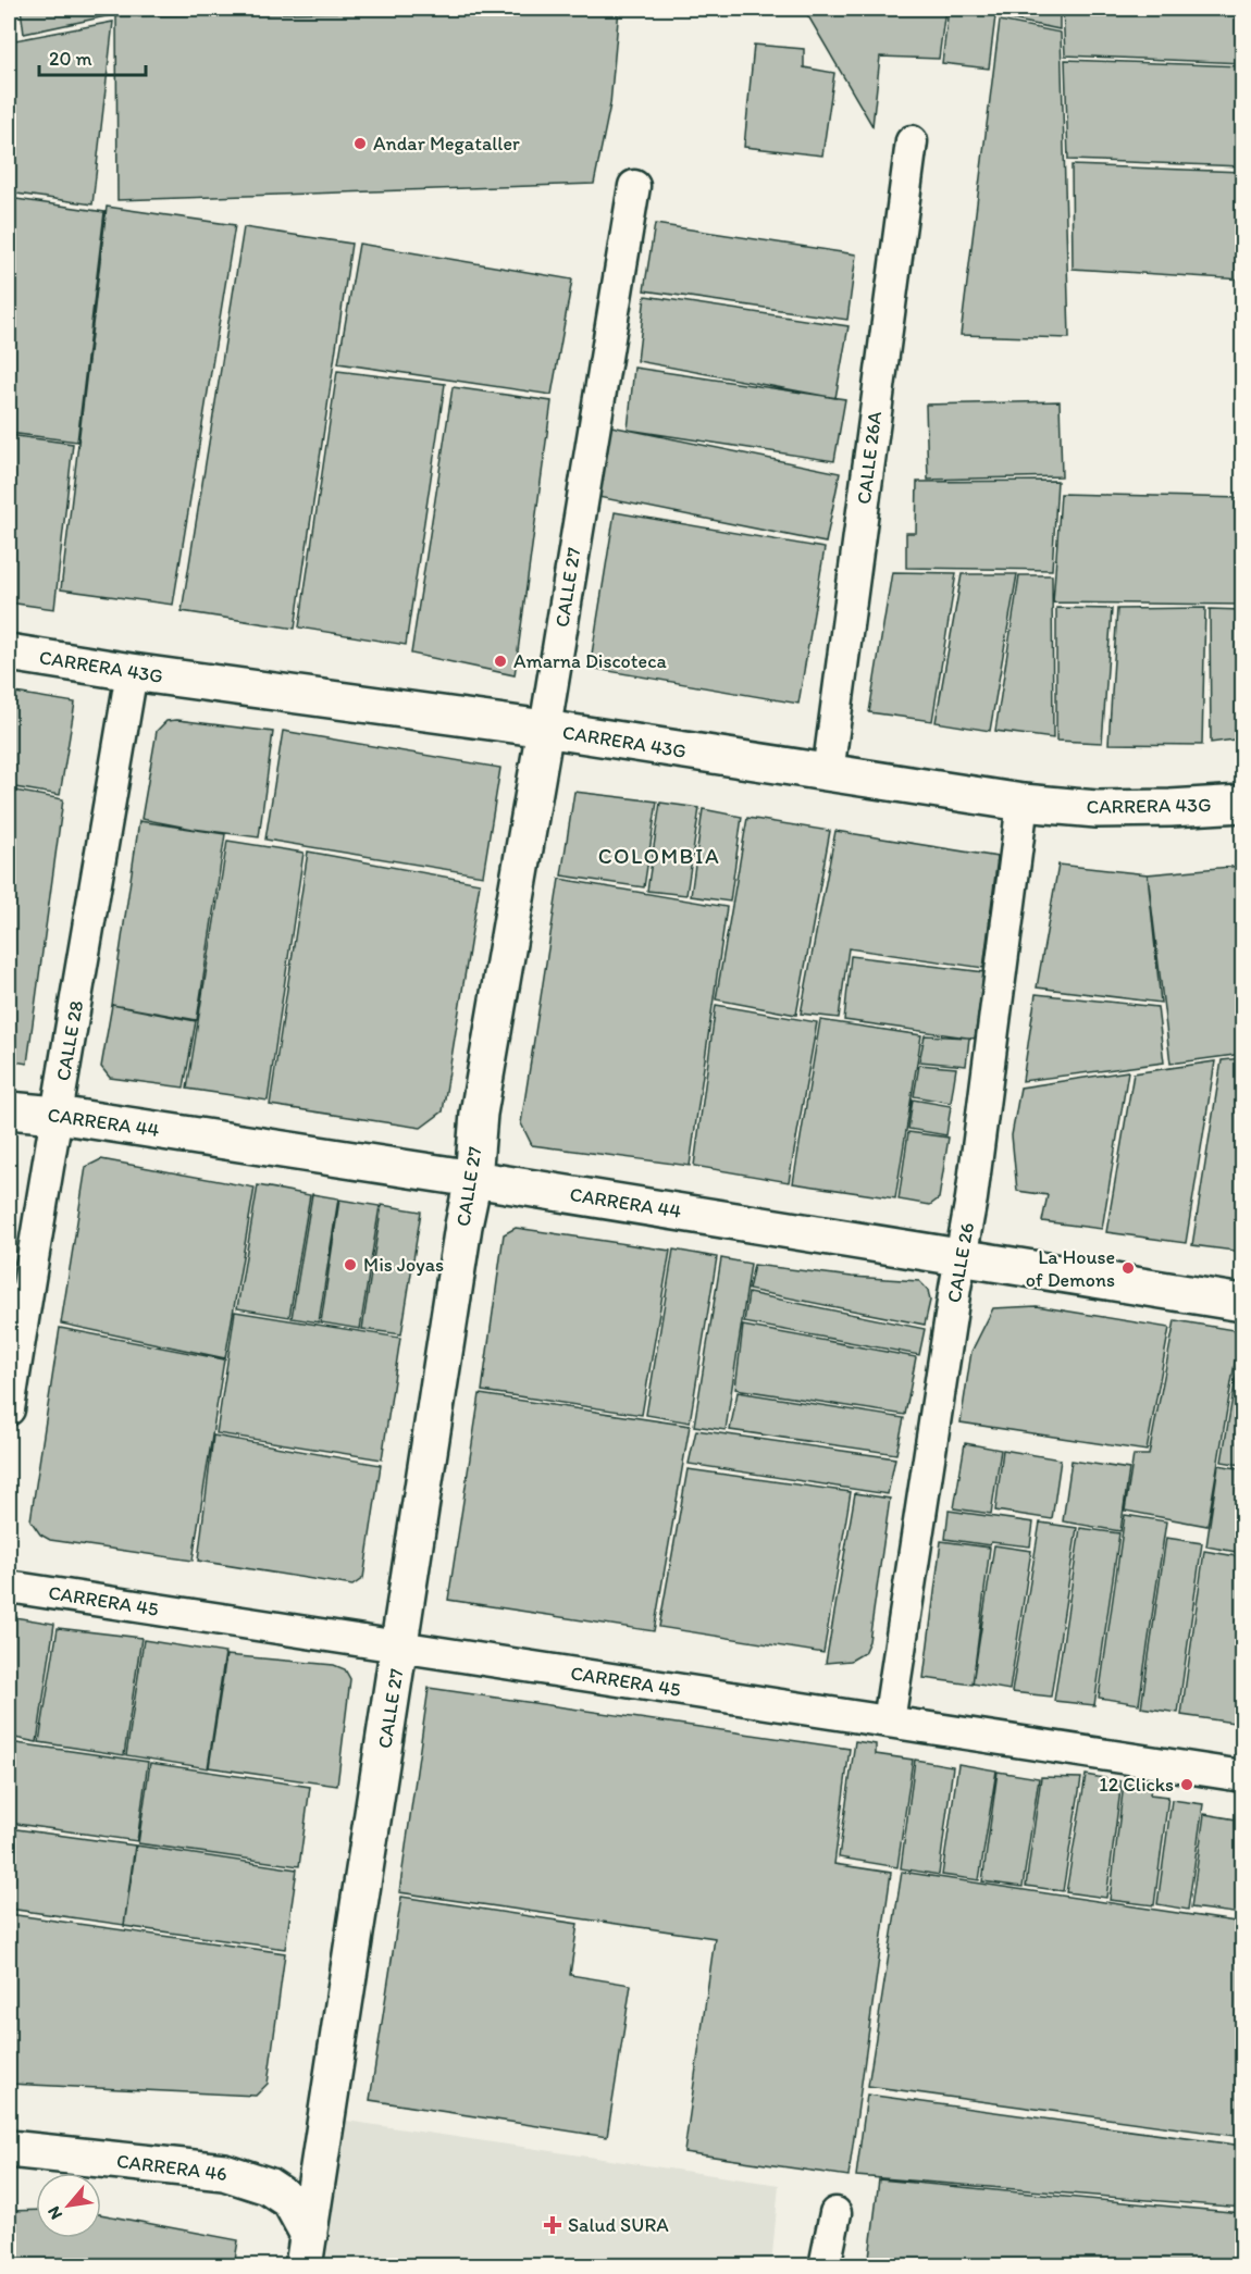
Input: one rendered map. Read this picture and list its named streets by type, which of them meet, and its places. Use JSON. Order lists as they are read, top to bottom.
{
  "streets": {
    "street": [
      "CALLE 26A",
      "CALLE 27",
      "CARRERA 43G",
      "CALLE 28",
      "CARRERA 44",
      "CALLE 26",
      "CARRERA 45",
      "CARRERA 46"
    ]
  },
  "crossings": [
    ["CALLE 26A", "CARRERA 43G"],
    ["CALLE 27", "CARRERA 43G"],
    ["CALLE 27", "CARRERA 44"],
    ["CALLE 27", "CARRERA 45"],
    ["CALLE 27", "CARRERA 46"],
    ["CARRERA 43G", "CALLE 28"],
    ["CARRERA 43G", "CALLE 26"],
    ["CALLE 28", "CARRERA 44"],
    ["CARRERA 44", "CALLE 26"],
    ["CALLE 26", "CARRERA 45"]
  ],
  "districts": ["COLOMBIA"],
  "places": {
    "other": [
      "Andar Megataller",
      "Amarna Discoteca",
      "Mis Joyas",
      "La House of Demons",
      "12 Clicks"
    ],
    "health": ["Salud SURA"]
  },
  "scale_bar": "20 m",
  "north": "bottom left"
}
